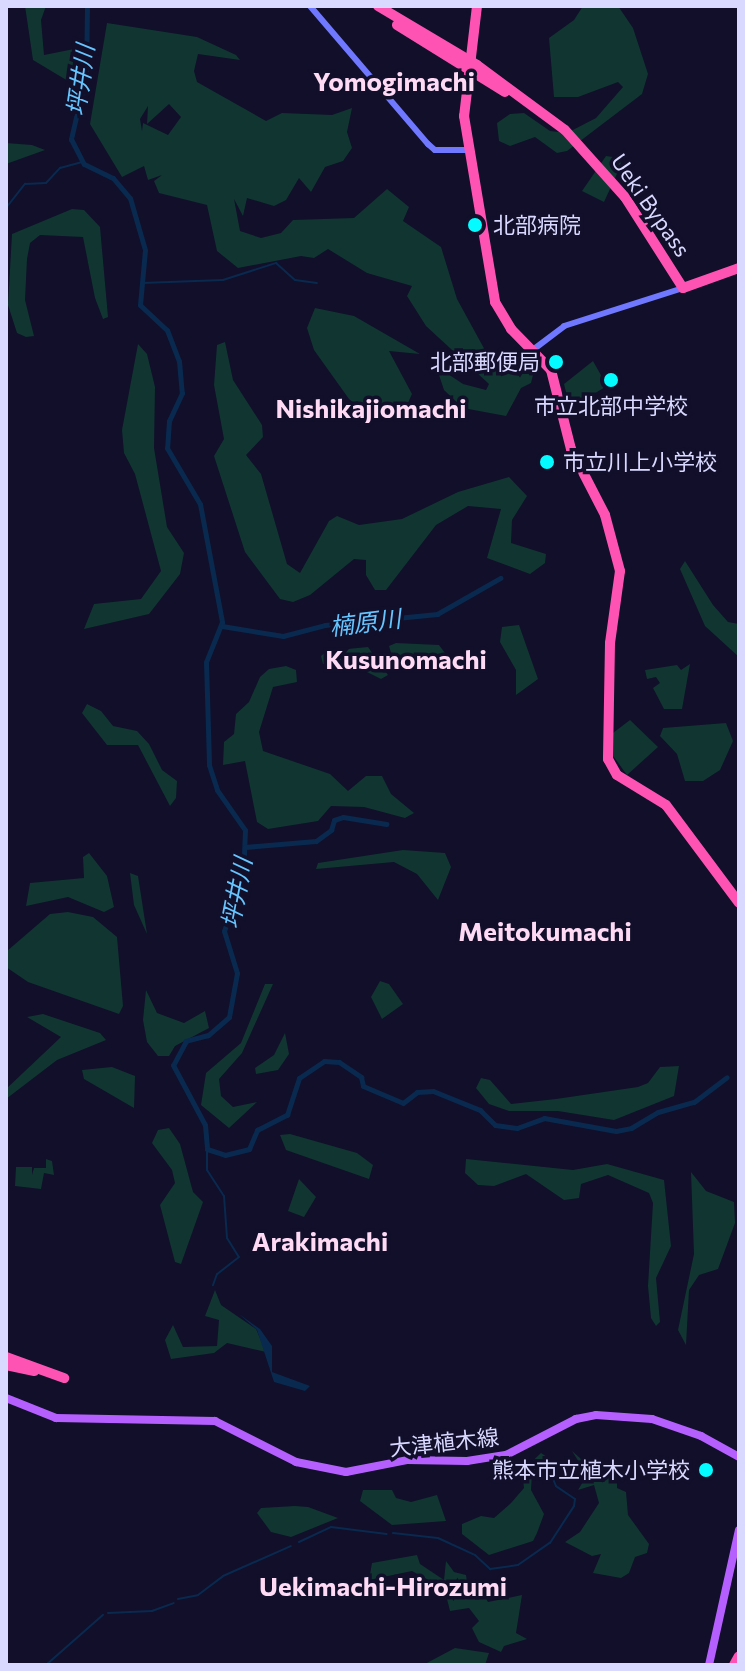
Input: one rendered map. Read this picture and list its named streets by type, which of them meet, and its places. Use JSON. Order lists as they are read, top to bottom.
{
  "streets": {
    "highway": ["Ueki Bypass"],
    "main road": ["大津植木線"]
  },
  "districts": [
    "Yomogimachi",
    "Nishikajiomachi",
    "Kusunomachi",
    "Meitokumachi",
    "Arakimachi",
    "Uekimachi-Hirozumi"
  ],
  "water": ["坪井川", "楠原川"],
  "places": [
    "北部病院",
    "北部郵便局",
    "市立北部中学校",
    "市立川上小学校",
    "熊本市立植木小学校"
  ]
}
